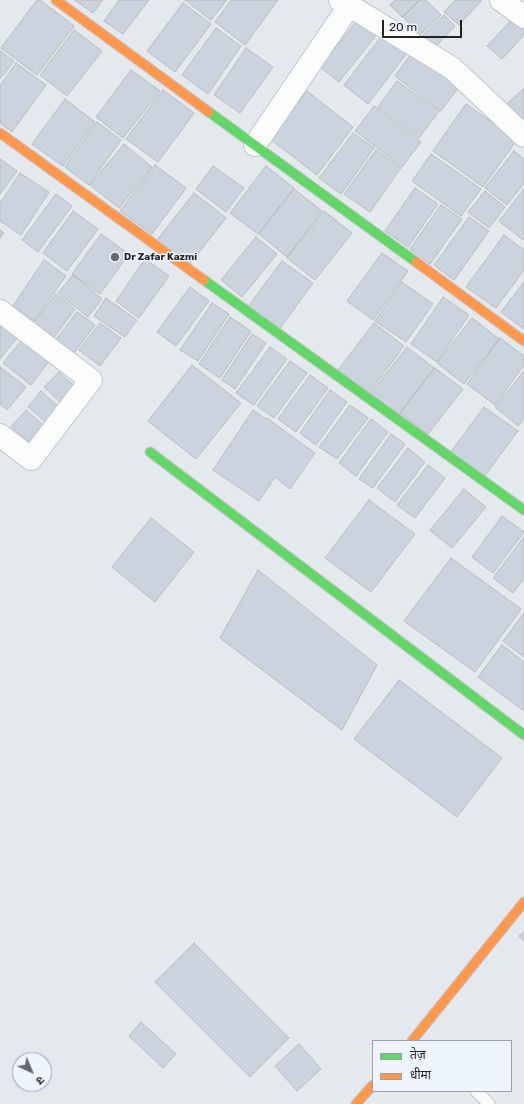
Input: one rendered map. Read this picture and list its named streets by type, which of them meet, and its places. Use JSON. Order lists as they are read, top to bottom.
{
  "places": ["Dr Zafar Kazmi"],
  "legend": ["तेज़", "धीमा"],
  "scale_bar": "20 m",
  "north": "bottom right"
}
